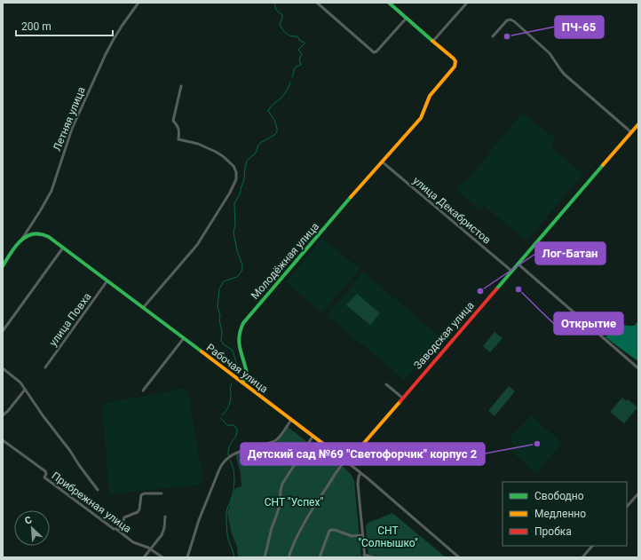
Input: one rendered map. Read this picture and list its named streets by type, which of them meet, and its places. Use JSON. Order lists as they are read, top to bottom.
{
  "streets": {
    "street": [
      "Летняя улица",
      "улица Декабристов",
      "Молодёжная улица",
      "улица Повха",
      "Заводская улица",
      "Рабочая улица",
      "Прибрежная улица"
    ]
  },
  "crossings": [
    ["Летняя улица", "Рабочая улица"],
    ["улица Декабристов", "Молодёжная улица"],
    ["улица Декабристов", "Заводская улица"],
    ["Молодёжная улица", "Рабочая улица"],
    ["улица Повха", "Рабочая улица"],
    ["Заводская улица", "Рабочая улица"]
  ],
  "parks": ["СНТ \"Успех\"", "СНТ \"Солнышко\""],
  "places": [
    "ПЧ-65",
    "Открытие",
    "Лог-Батан",
    "Детский сад №69 \"Светофорчик\" корпус 2"
  ],
  "legend": ["Свободно", "Медленно", "Пробка"],
  "scale_bar": "200 m",
  "north": "top left"
}
